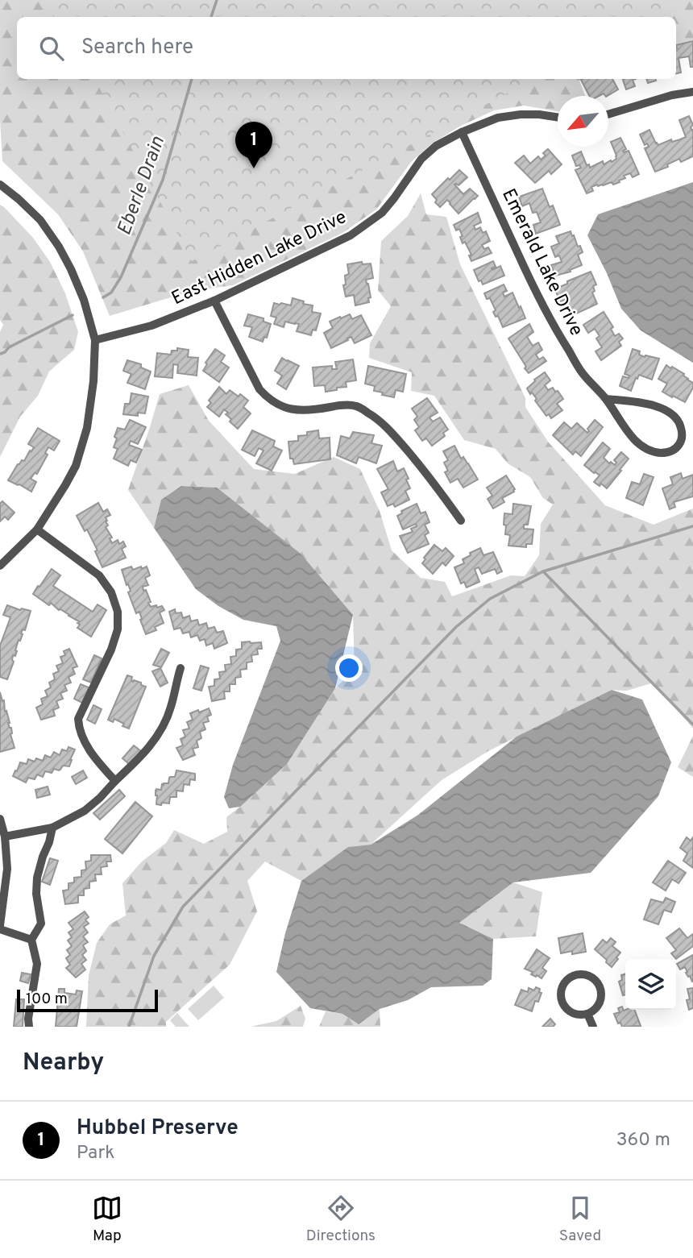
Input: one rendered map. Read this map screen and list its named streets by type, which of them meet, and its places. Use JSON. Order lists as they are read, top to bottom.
{
  "streets": {
    "street": ["East Hidden Lake Drive", "Emerald Lake Drive"]
  },
  "crossings": [
    ["East Hidden Lake Drive", "Emerald Lake Drive"]
  ],
  "water": ["Eberle Drain"],
  "scale_bar": "100 m",
  "north": "bottom left",
  "page": {
    "search": "Search here",
    "pins": "1",
    "scale": "100 m",
    "heading": "Nearby",
    "list": [
      {
        "mark": "1",
        "name": "Hubbel Preserve",
        "note": "Park",
        "value": "360 m"
      }
    ],
    "nav": ["Map", "Directions", "Saved"]
  }
}
